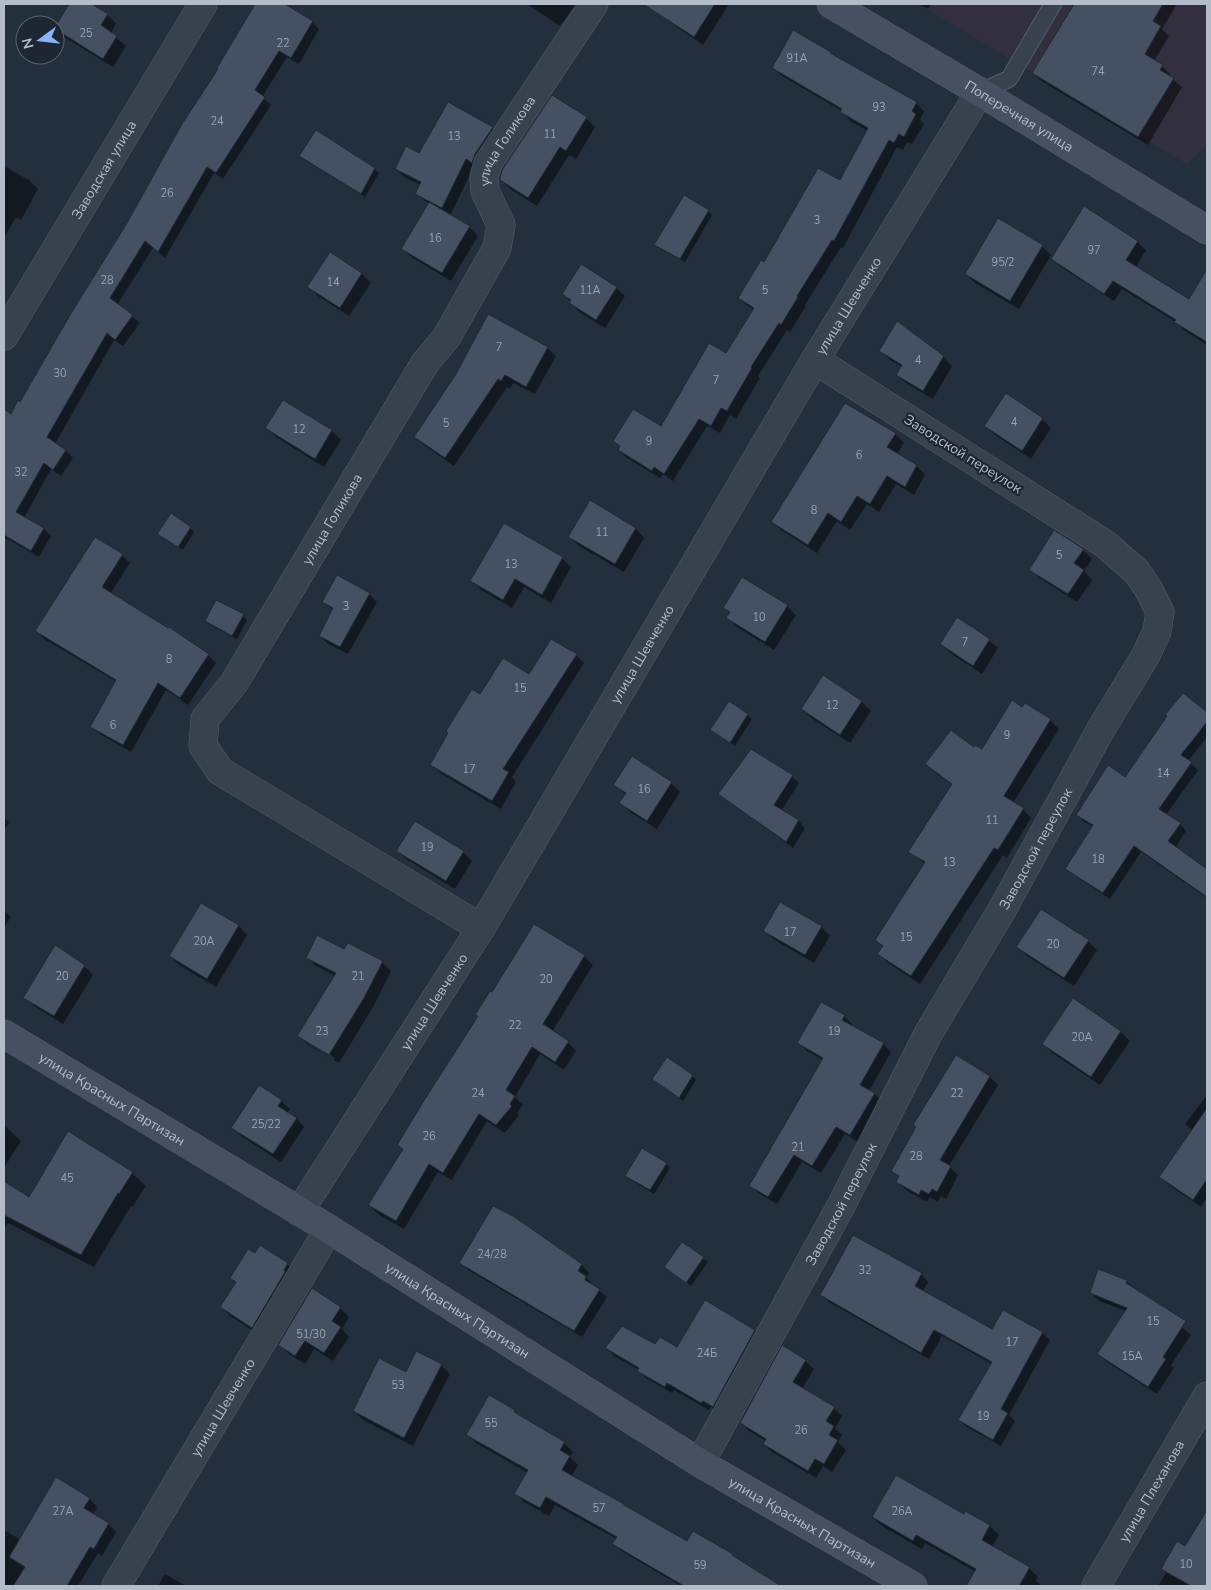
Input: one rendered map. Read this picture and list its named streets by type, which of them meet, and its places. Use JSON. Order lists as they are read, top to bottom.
{
  "streets": {
    "street": [
      "Поперечная улица",
      "улица Голикова",
      "Заводская улица",
      "улица Шевченко",
      "Заводской переулок",
      "улица Красных Партизан",
      "улица Плеханова"
    ]
  },
  "crossings": [
    ["Поперечная улица", "улица Шевченко"],
    ["улица Голикова", "улица Шевченко"],
    ["улица Шевченко", "Заводской переулок"],
    ["улица Шевченко", "улица Красных Партизан"],
    ["Заводской переулок", "улица Красных Партизан"]
  ],
  "house_numbers": [
    "25",
    "22",
    "91А",
    "74",
    "93",
    "24",
    "11",
    "13",
    "26",
    "3",
    "16",
    "97",
    "95/2",
    "28",
    "14",
    "11А",
    "5",
    "7",
    "4",
    "30",
    "7",
    "4",
    "5",
    "12",
    "9",
    "6",
    "32",
    "8",
    "11",
    "5",
    "13",
    "3",
    "10",
    "7",
    "8",
    "15",
    "12",
    "6",
    "9",
    "17",
    "14",
    "16",
    "11",
    "19",
    "18",
    "13",
    "17",
    "15",
    "20А",
    "20",
    "20",
    "21",
    "20",
    "22",
    "23",
    "19",
    "20А",
    "24",
    "22",
    "25/22",
    "26",
    "21",
    "28",
    "45",
    "24/28",
    "32",
    "15",
    "51/30",
    "17",
    "24Б",
    "15А",
    "53",
    "19",
    "55",
    "26",
    "57",
    "27А",
    "26А",
    "10",
    "59"
  ],
  "north": "left"
}
